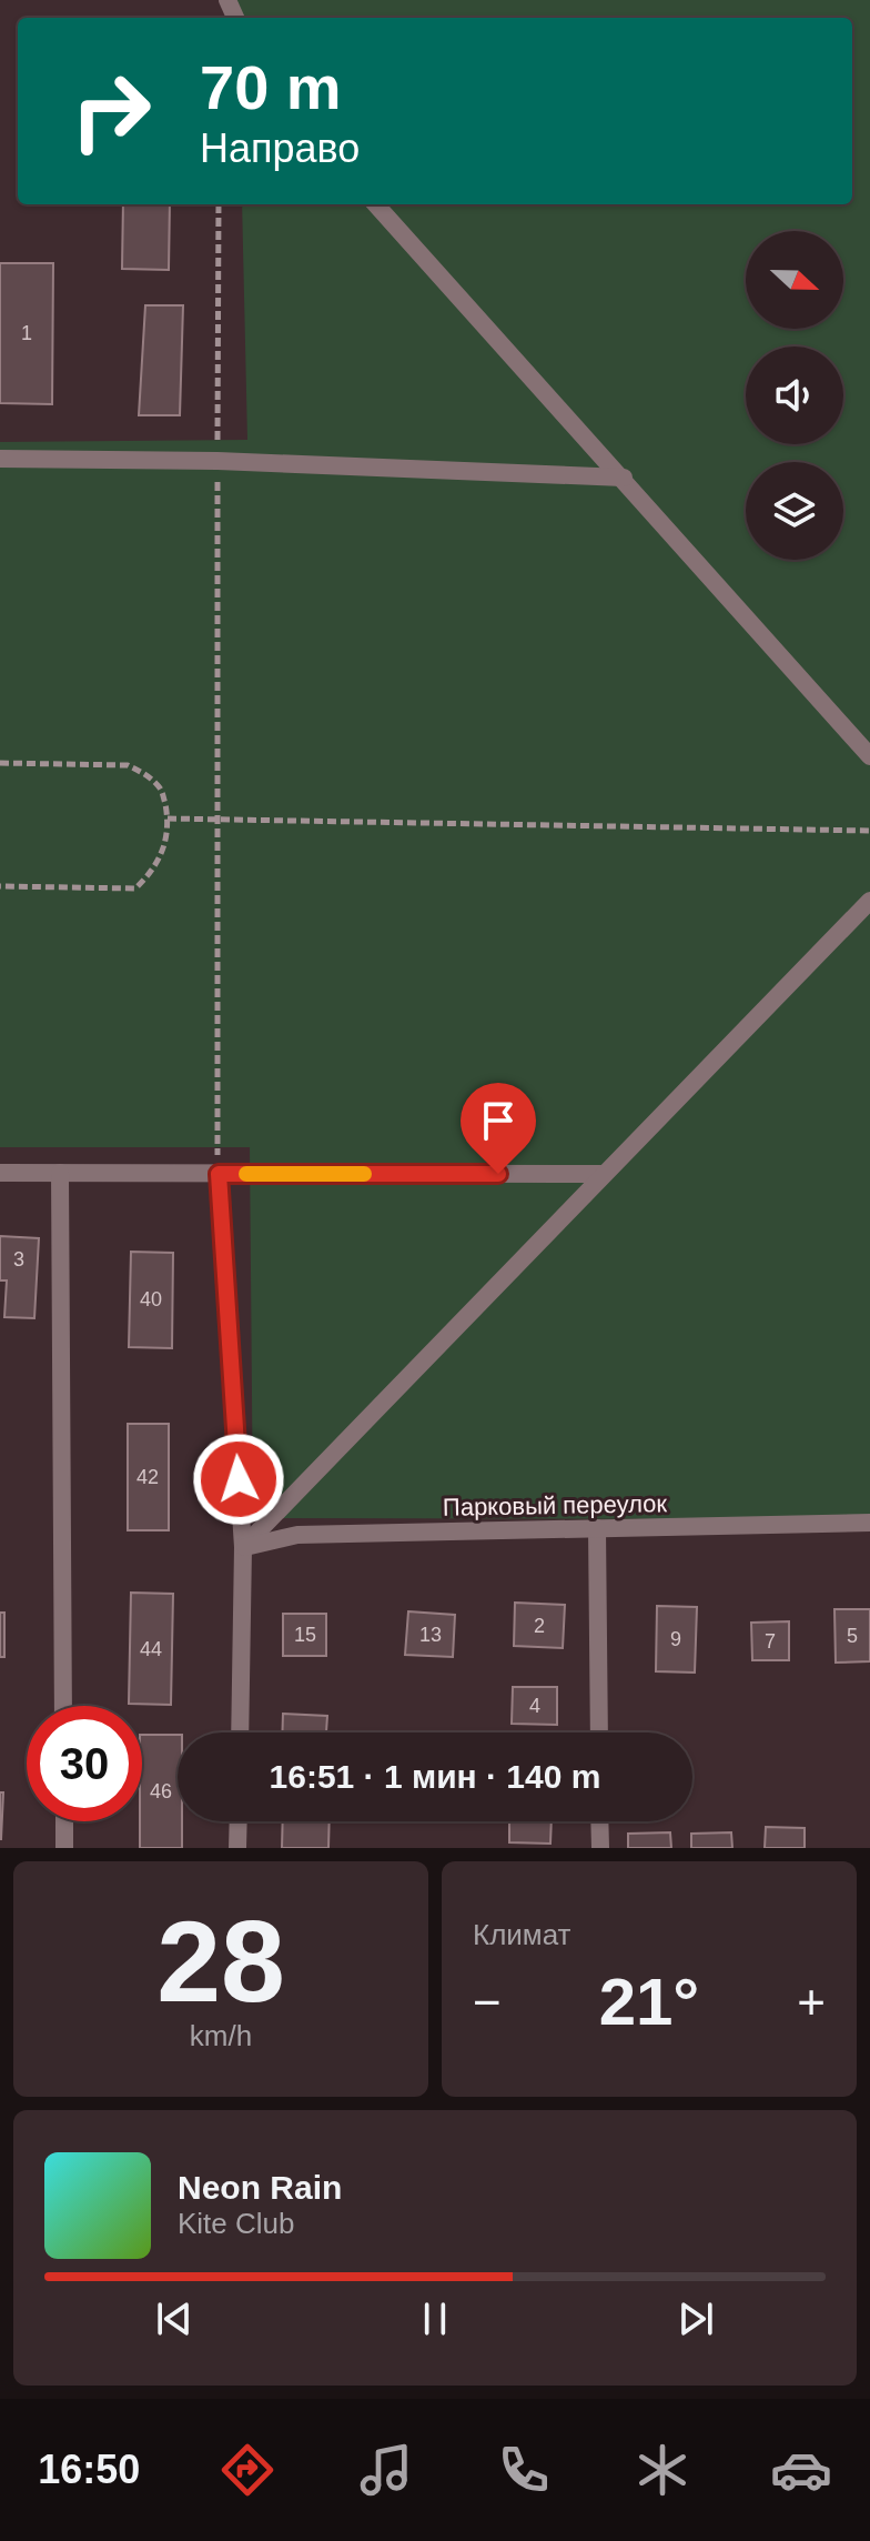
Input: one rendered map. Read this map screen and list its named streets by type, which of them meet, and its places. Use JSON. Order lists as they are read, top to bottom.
{
  "streets": {
    "street": ["Парковый переулок"]
  },
  "house_numbers": [
    "1",
    "3",
    "40",
    "42",
    "2",
    "15",
    "13",
    "5",
    "9",
    "7",
    "44",
    "4",
    "46"
  ],
  "north": "right",
  "page": {
    "turn": ["70 m", "Направо"],
    "limit": "30",
    "trip": "16:51 · 1 мин · 140 m",
    "tile": [
      ["28", "km/h"],
      "Климат"
    ],
    "heat": ["−", "21°", "+"],
    "song": ["Neon Rain", "Kite Club"],
    "tabs": "16:50"
  }
}
